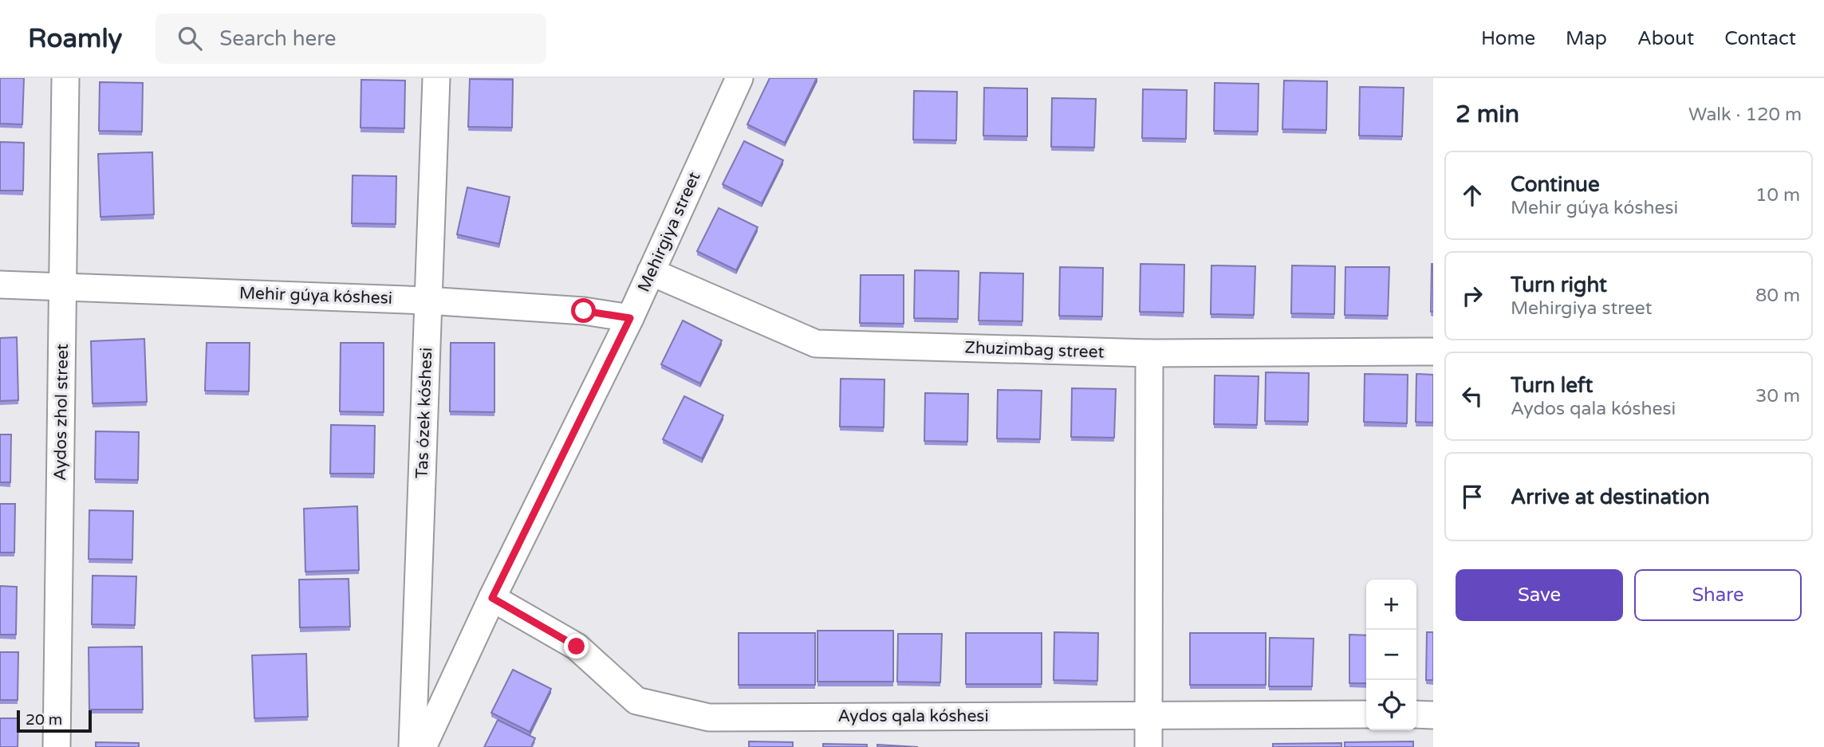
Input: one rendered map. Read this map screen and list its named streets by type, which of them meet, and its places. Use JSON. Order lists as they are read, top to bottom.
{
  "streets": {
    "street": [
      "Mehirgiya street",
      "Mehir gúyа kóshesi",
      "Zhuzimbag street",
      "Aydos zhol street",
      "Tas ózek kóshesi",
      "Aydos qala kóshesi"
    ]
  },
  "crossings": [
    ["Mehirgiya street", "Mehir gúyа kóshesi"],
    ["Mehirgiya street", "Zhuzimbag street"],
    ["Mehirgiya street", "Aydos qala kóshesi"],
    ["Mehir gúyа kóshesi", "Aydos zhol street"],
    ["Mehir gúyа kóshesi", "Tas ózek kóshesi"]
  ],
  "scale_bar": "20 m",
  "page": {
    "header": "Roamly",
    "search": "Search here",
    "nav": [
      "Home",
      "Map",
      "About",
      "Contact"
    ],
    "heading": ["2 min", "Walk · 120 m"],
    "list": [
      ["Continue", "Mehir gúyа kóshesi", "10 m"],
      ["Turn right", "Mehirgiya street", "80 m"],
      ["Turn left", "Aydos qala kóshesi", "30 m"],
      "Arrive at destination"
    ],
    "buttons": ["Save", "Share"],
    "map_buttons": ["+", "−"],
    "scale": "20 m"
  }
}
